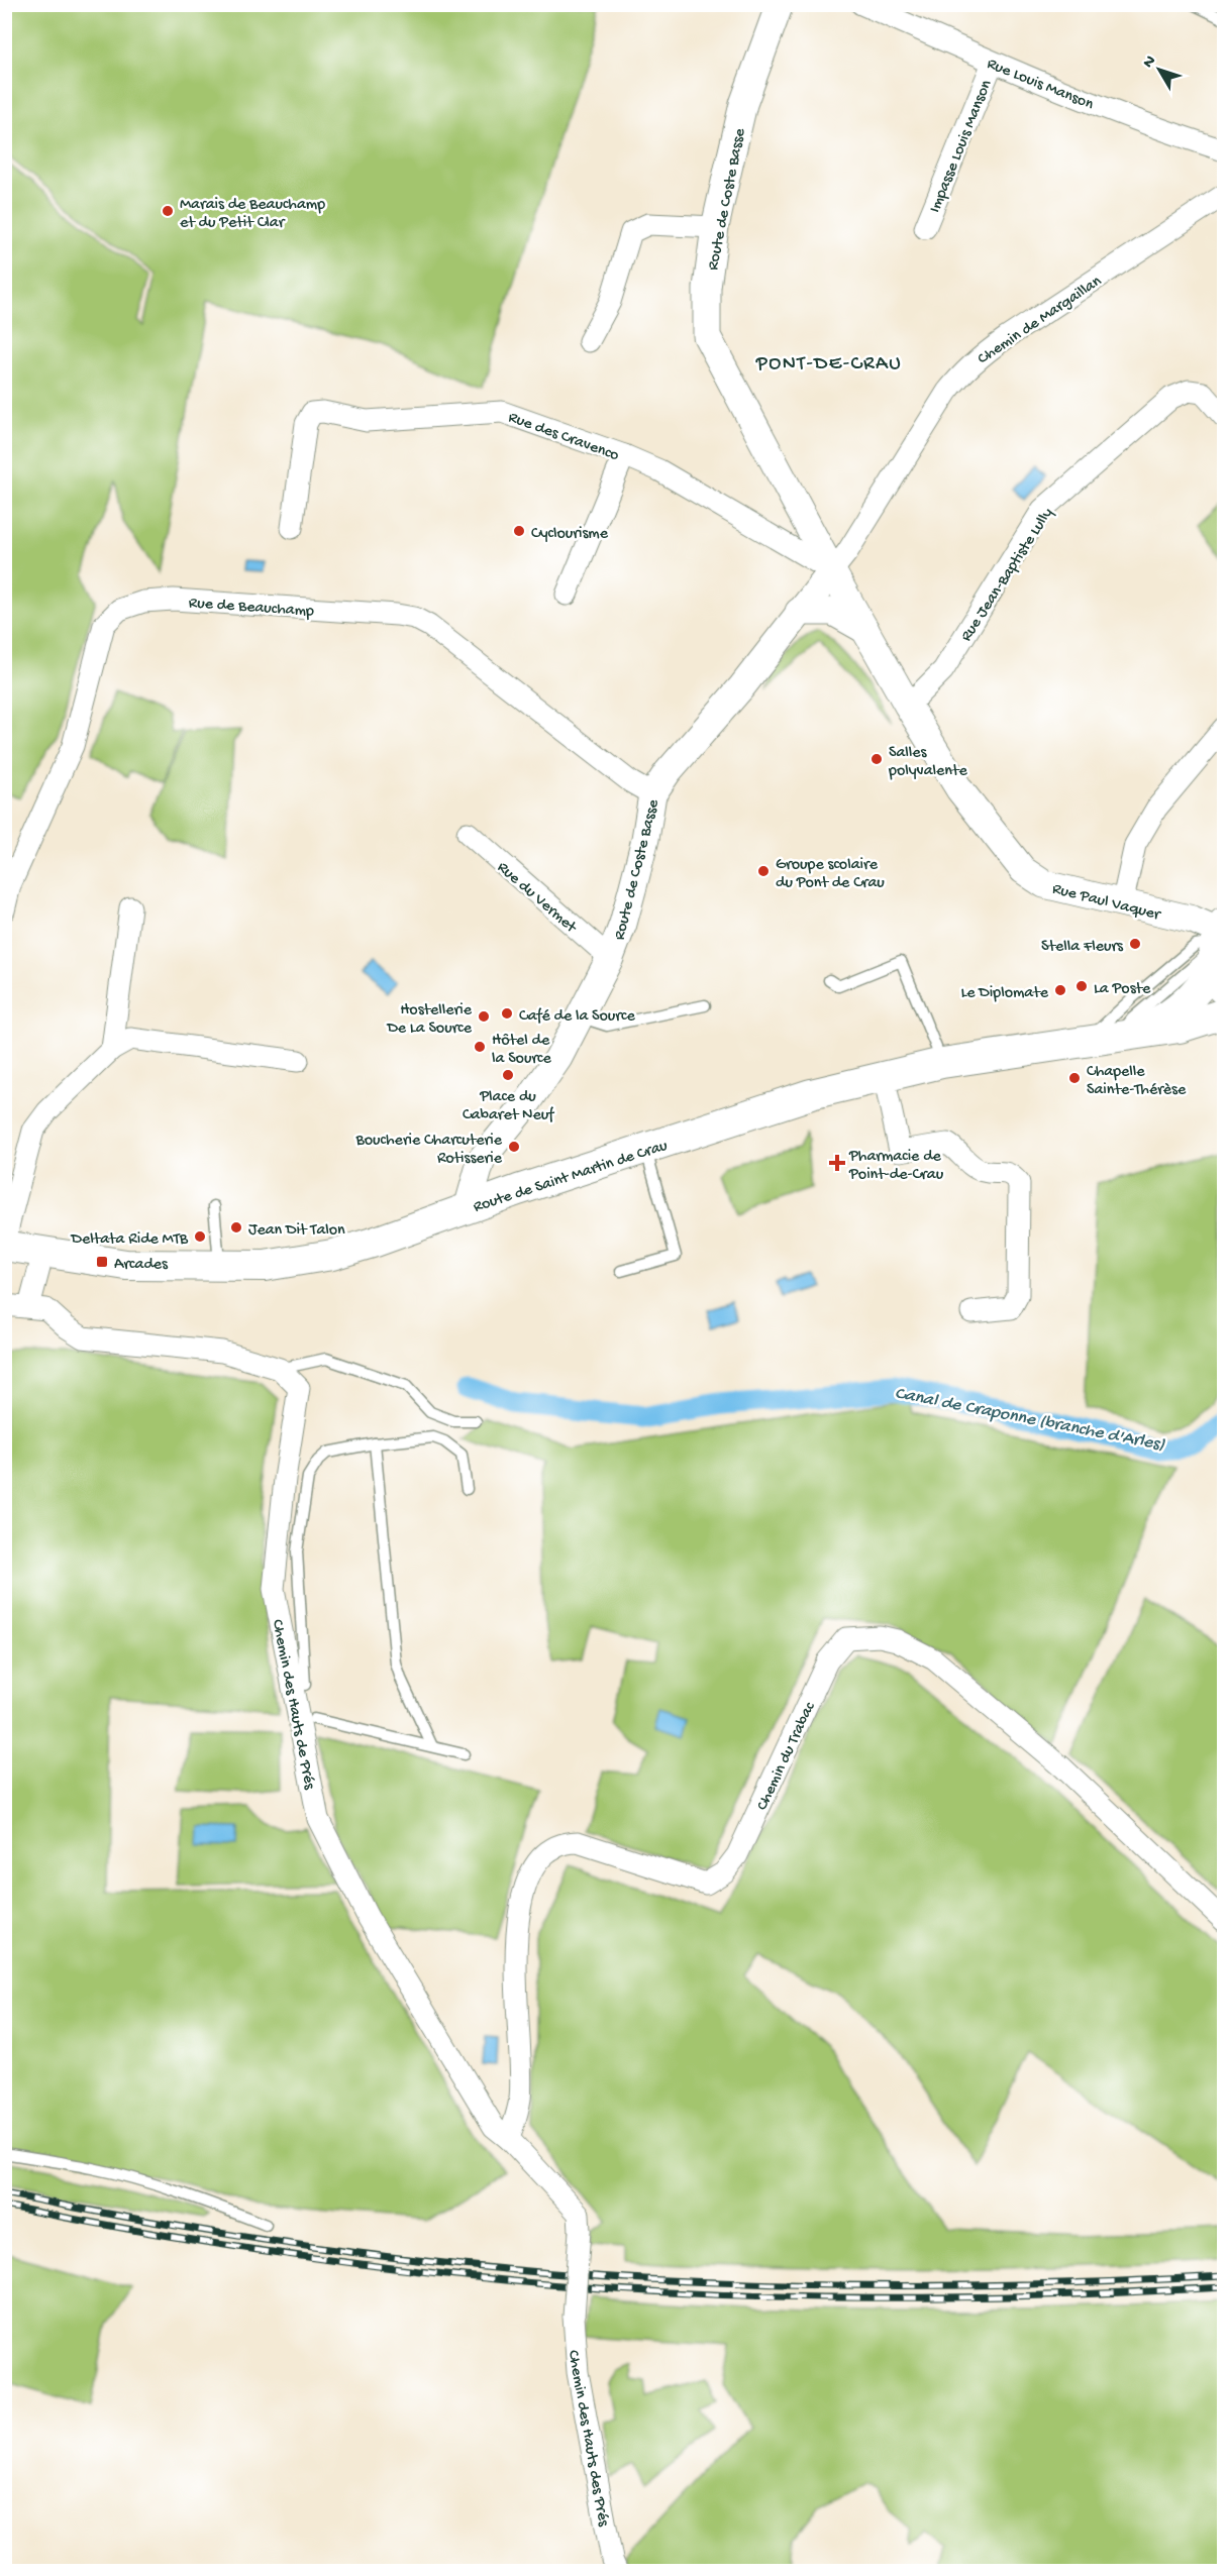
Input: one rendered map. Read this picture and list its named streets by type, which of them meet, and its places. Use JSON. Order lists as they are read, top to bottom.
{
  "streets": {
    "main road": ["Route de Saint Martin de Crau"],
    "street": [
      "Rue Louis Manson",
      "Impasse Louis Manson",
      "Route de Coste Basse",
      "Chemin de Margaillan",
      "Rue des Cravenco",
      "Rue Jean-Baptiste Lully",
      "Rue de Beauchamp",
      "Rue du Vermet",
      "Rue Paul Vaquer",
      "Chemin des Hauts de Prés",
      "Chemin du Trabac",
      "Chemin des Hauts des Prés"
    ]
  },
  "crossings": [
    ["Rue Louis Manson", "Impasse Louis Manson"],
    ["Route de Coste Basse", "Chemin de Margaillan"],
    ["Route de Coste Basse", "Rue des Cravenco"],
    ["Route de Coste Basse", "Rue de Beauchamp"],
    ["Route de Coste Basse", "Rue du Vermet"],
    ["Route de Coste Basse", "Rue Paul Vaquer"],
    ["Route de Coste Basse", "Route de Saint Martin de Crau"],
    ["Chemin de Margaillan", "Rue des Cravenco"],
    ["Chemin de Margaillan", "Rue Paul Vaquer"],
    ["Rue des Cravenco", "Rue Paul Vaquer"],
    ["Rue Jean-Baptiste Lully", "Rue Paul Vaquer"],
    ["Rue Paul Vaquer", "Route de Saint Martin de Crau"],
    ["Chemin des Hauts de Prés", "Chemin du Trabac"],
    ["Chemin des Hauts de Prés", "Chemin des Hauts des Prés"]
  ],
  "districts": ["PONT-DE-CRAU"],
  "water": ["Canal de Craponne (branche d'Arles)"],
  "places": {
    "other": [
      "Marais de Beauchamp et du Petit Clar",
      "Cyclourisme",
      "Salles polyvalente",
      "Groupe scolaire du Pont de Crau",
      "Stella Fleurs",
      "La Poste",
      "Le Diplomate",
      "Café de la Source",
      "Hostellerie De La Source",
      "Hôtel de la Source",
      "Place du Cabaret Neuf",
      "Chapelle Sainte-Thérèse",
      "Boucherie Charcuterie Rotisserie",
      "Jean Dit Talon",
      "Deltata Ride MTB"
    ],
    "health": ["Pharmacie de Point-de-Crau"],
    "transit": ["Arcades"]
  },
  "north": "top left"
}
